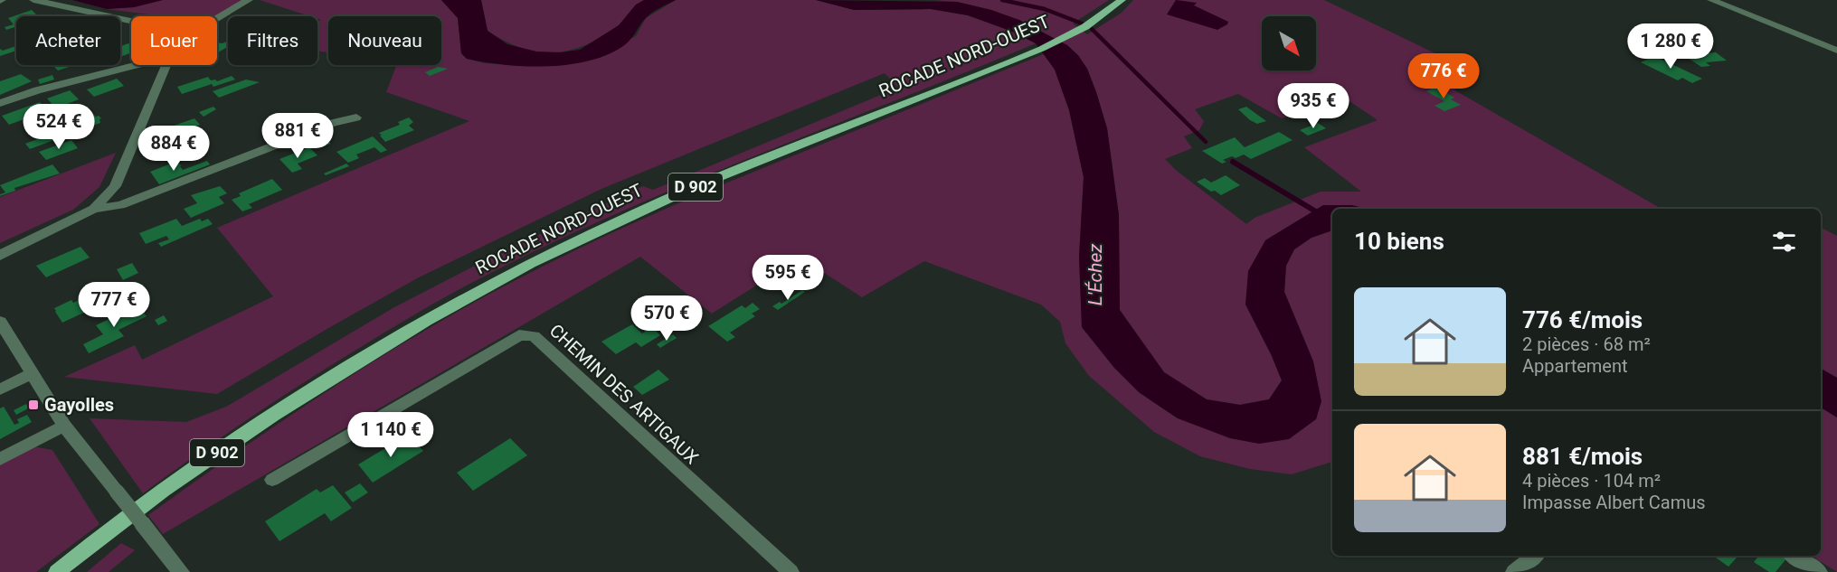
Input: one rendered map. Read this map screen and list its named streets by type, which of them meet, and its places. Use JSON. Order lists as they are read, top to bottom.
{
  "streets": {
    "main road": ["ROCADE NORD-OUEST", "D 902"],
    "street": ["CHEMIN DES ARTIGAUX"]
  },
  "water": ["L'Échez"],
  "places": {
    "transit": ["Gayolles"]
  },
  "north": "bottom right",
  "page": {
    "chip": [
      "Acheter",
      "Louer",
      "Filtres",
      "Nouveau"
    ],
    "price": [
      "1 280 €",
      "776 €",
      "935 €",
      "524 €",
      "881 €",
      "884 €",
      "595 €",
      "777 €",
      "570 €",
      "1 140 €"
    ],
    "heading": "10 biens",
    "list": [
      {
        "name": "776 €/mois",
        "note": "2 pièces · 68 m² · Appartement"
      },
      {
        "name": "881 €/mois",
        "note": "4 pièces · 104 m² · Impasse Albert Camus"
      }
    ]
  }
}
